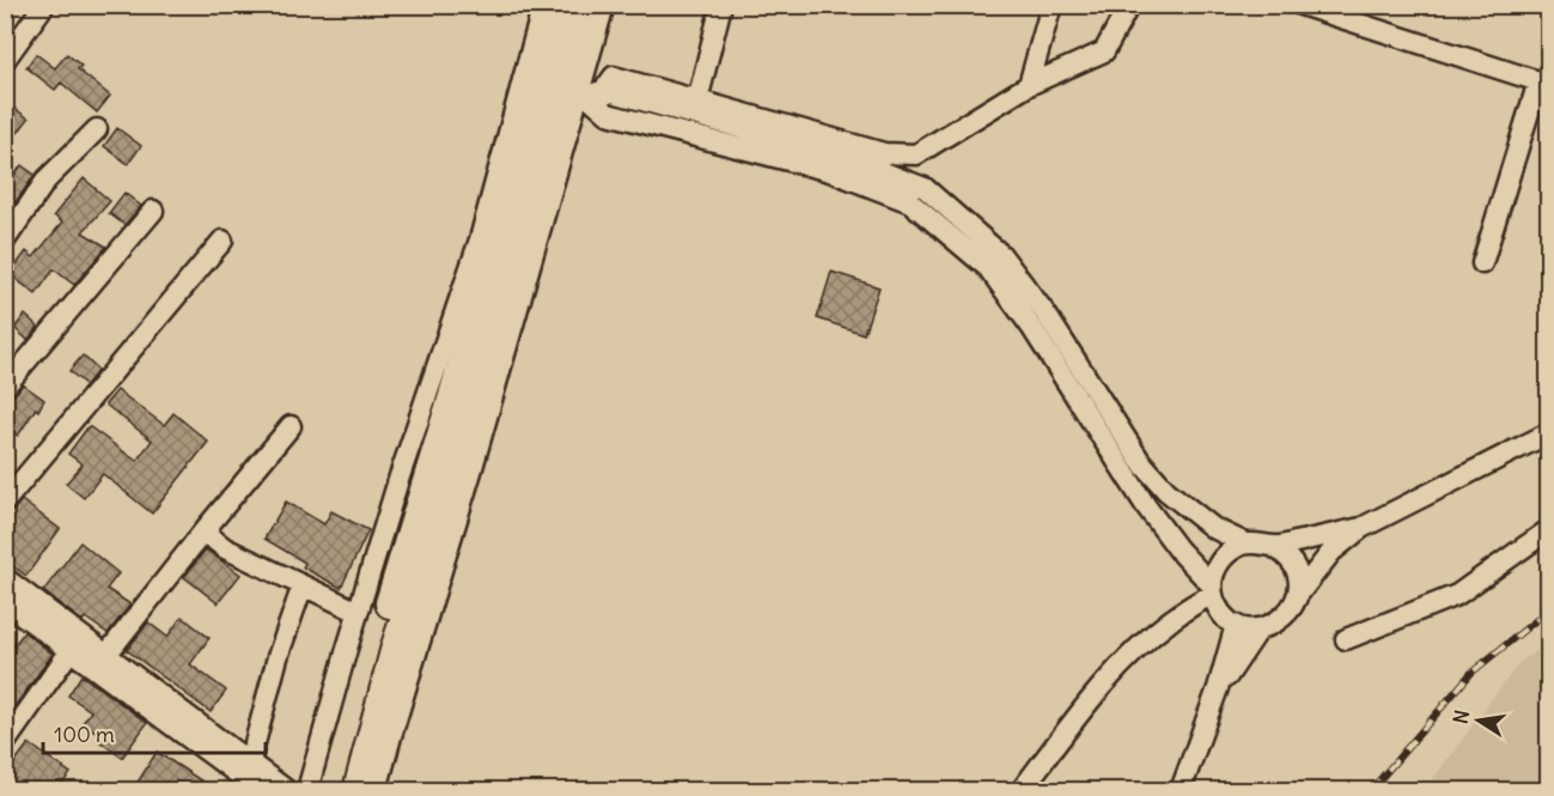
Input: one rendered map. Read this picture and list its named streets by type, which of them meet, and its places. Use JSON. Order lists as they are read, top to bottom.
{
  "scale_bar": "100 m",
  "north": "left"
}
